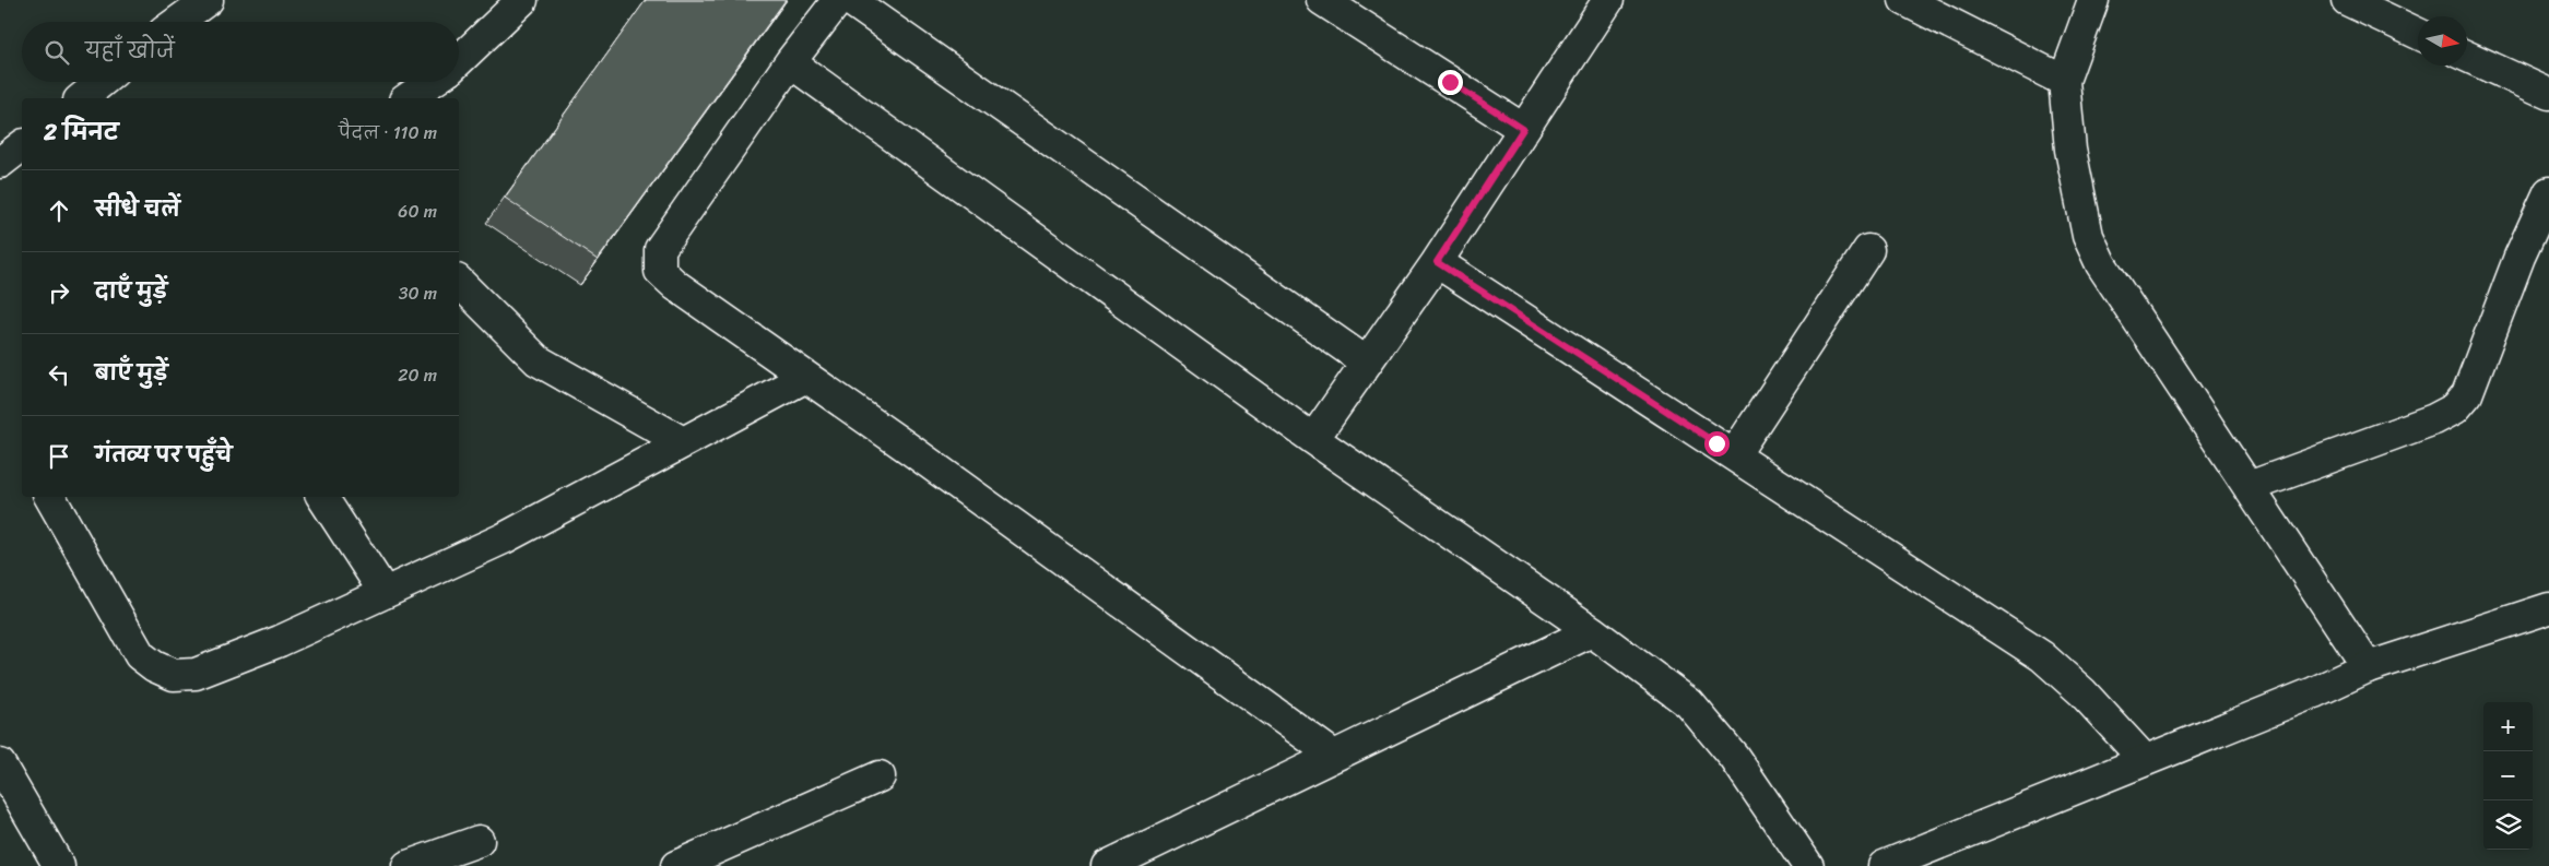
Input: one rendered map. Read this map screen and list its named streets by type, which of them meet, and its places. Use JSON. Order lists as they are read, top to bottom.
{
  "north": "right",
  "page": {
    "search": "यहाँ खोजें",
    "heading": ["2 मिनट", "पैदल · 110 m"],
    "list": [
      ["सीधे चलें", "60 m"],
      ["दाएँ मुड़ें", "30 m"],
      ["बाएँ मुड़ें", "20 m"],
      "गंतव्य पर पहुँचे"
    ],
    "map_buttons": ["+", "−"]
  }
}
